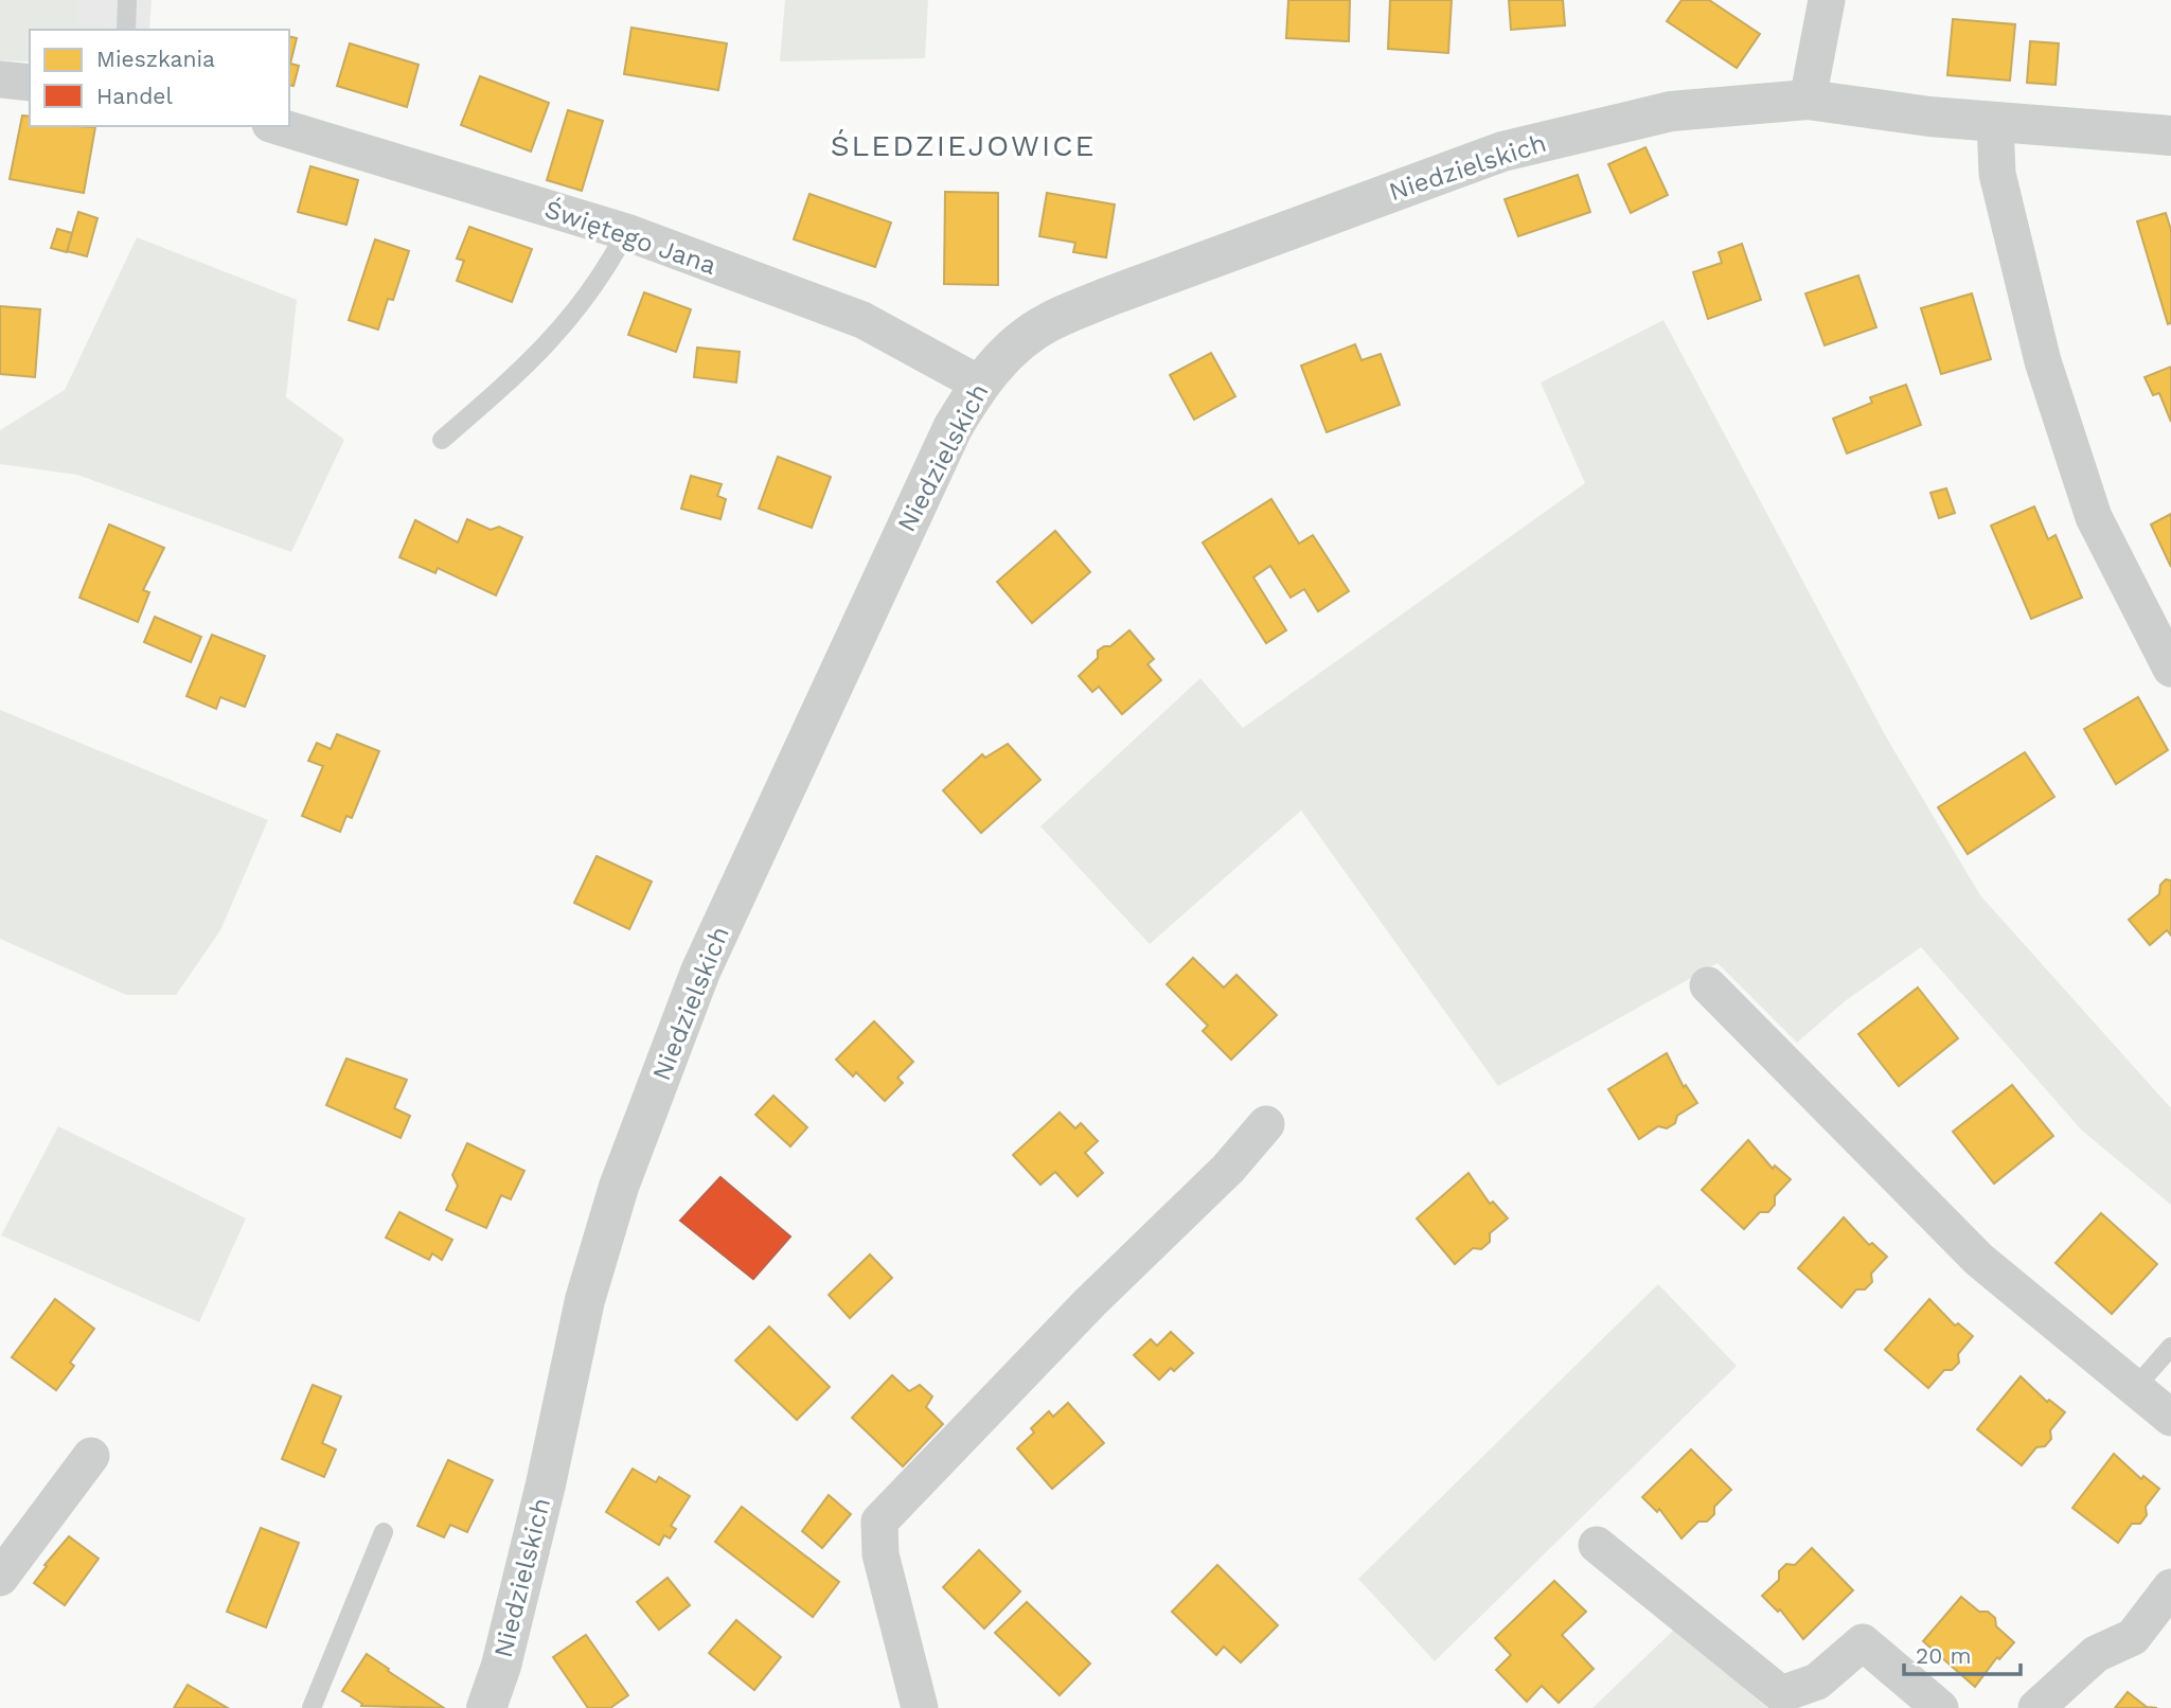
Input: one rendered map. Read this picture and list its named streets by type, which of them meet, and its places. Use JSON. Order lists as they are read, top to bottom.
{
  "streets": {
    "street": ["Niedzielskich", "Świętego Jana"]
  },
  "crossings": [
    ["Niedzielskich", "Świętego Jana"]
  ],
  "districts": ["ŚLEDZIEJOWICE"],
  "legend": ["Mieszkania", "Handel"],
  "scale_bar": "20 m"
}
